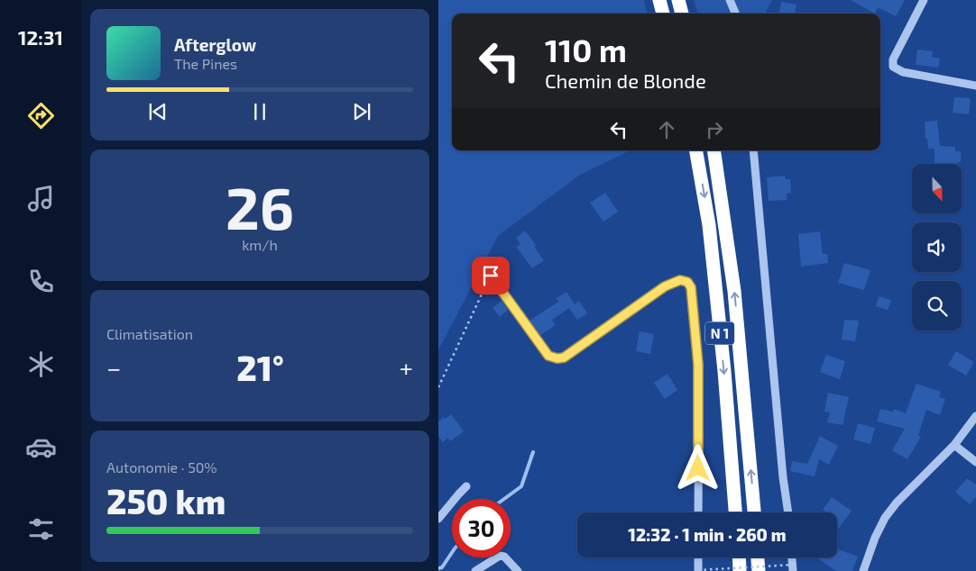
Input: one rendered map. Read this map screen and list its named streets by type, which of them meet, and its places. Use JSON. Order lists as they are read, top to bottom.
{
  "streets": {
    "highway": ["N 1"]
  },
  "north": "bottom",
  "page": {
    "tabs": "12:31",
    "turn": ["110 m", "Chemin de Blonde"],
    "song": ["Afterglow", "The Pines"],
    "tile": [
      ["26", "km/h"],
      "Climatisation",
      ["Autonomie · 50%", "250 km"]
    ],
    "heat": ["−", "21°", "+"],
    "limit": "30",
    "trip": "12:32 · 1 min · 260 m"
  }
}
